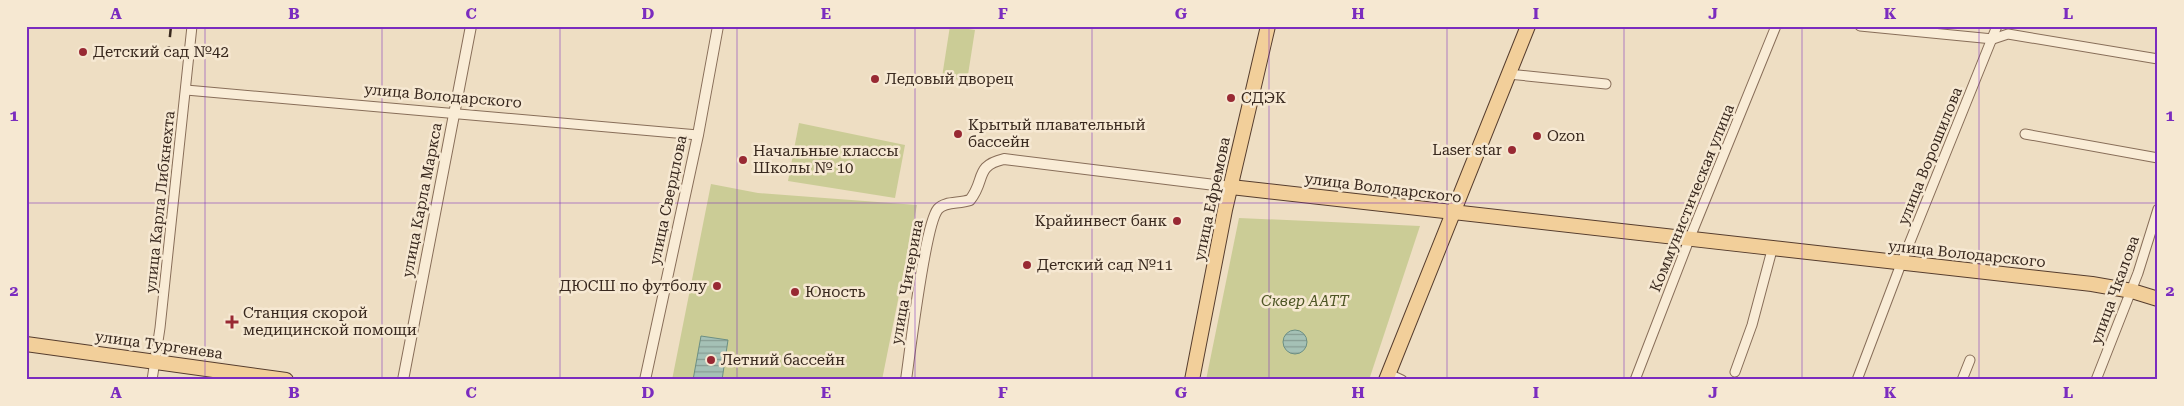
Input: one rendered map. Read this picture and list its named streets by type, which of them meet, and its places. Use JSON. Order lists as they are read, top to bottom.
{
  "streets": {
    "main road": ["улица Володарского", "улица Ефремова", "улица Тургенева"],
    "street": [
      "улица Ворошилова",
      "Коммунистическая улица",
      "улица Карла Маркса",
      "улица Свердлова",
      "улица Карла Либкнехта",
      "улица Чичерина",
      "улица Чкалова"
    ]
  },
  "crossings": [
    ["улица Володарского", "улица Ворошилова"],
    ["улица Володарского", "Коммунистическая улица"],
    ["улица Володарского", "улица Ефремова"],
    ["улица Володарского", "улица Карла Маркса"],
    ["улица Володарского", "улица Свердлова"],
    ["улица Володарского", "улица Карла Либкнехта"],
    ["улица Володарского", "улица Чичерина"],
    ["улица Володарского", "улица Чкалова"],
    ["улица Карла Либкнехта", "улица Тургенева"]
  ],
  "parks": ["Сквер ААТТ"],
  "places": {
    "other": [
      "Детский сад №42",
      "Ледовый дворец",
      "СДЭК",
      "Крытый плавательный бассейн",
      "Ozon",
      "Laser star",
      "Начальные классы Школы № 10",
      "Крайинвест банк",
      "Детский сад №11",
      "ДЮСШ по футболу",
      "Юность",
      "Летний бассейн"
    ],
    "health": ["Станция скорой медицинской помощи"]
  },
  "grid": {
    "columns": [
      "A",
      "B",
      "C",
      "D",
      "E",
      "F",
      "G",
      "H",
      "I",
      "J",
      "K",
      "L"
    ],
    "rows": ["1", "2"]
  }
}
